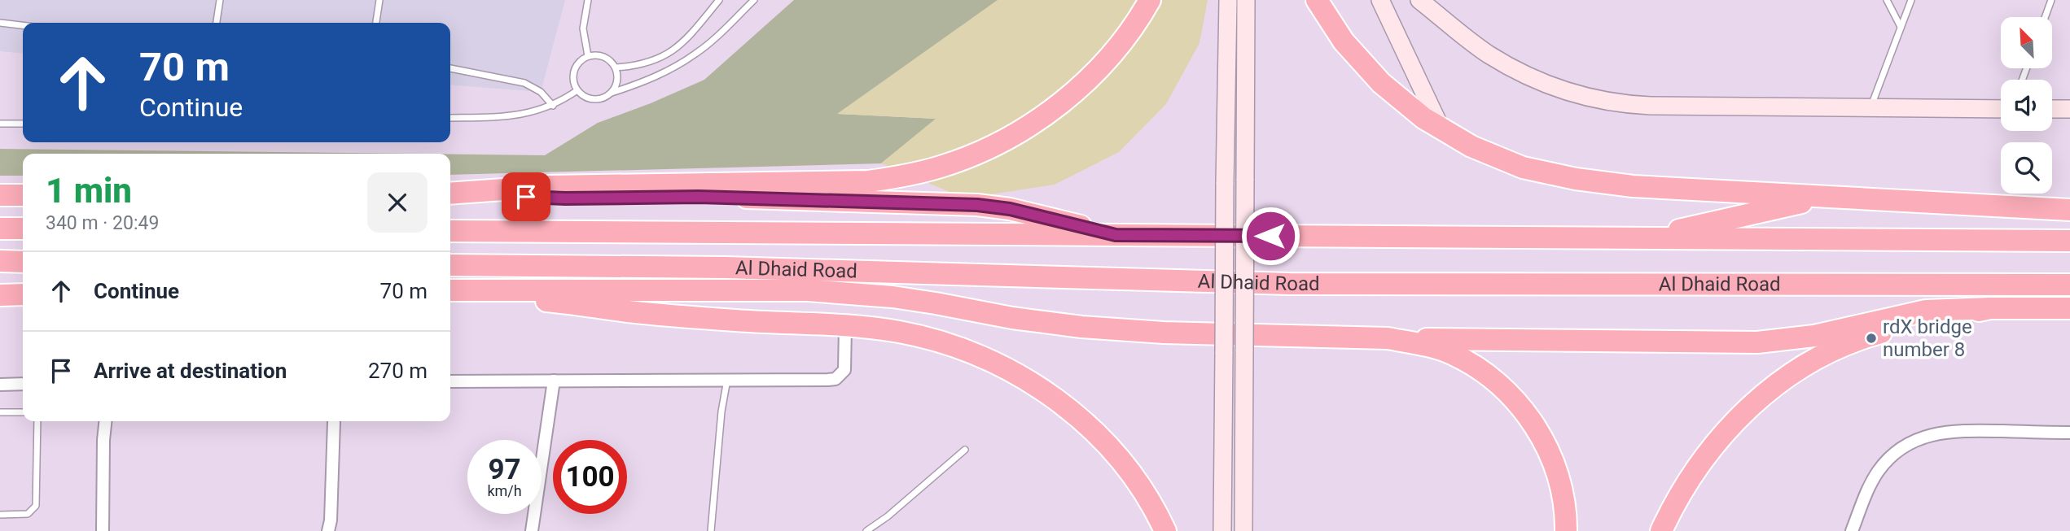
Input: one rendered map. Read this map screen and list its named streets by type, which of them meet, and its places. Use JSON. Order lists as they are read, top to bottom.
{
  "streets": {
    "highway": ["Al Dhaid Road"]
  },
  "places": ["rdX bridge number 8"],
  "north": "top left",
  "page": {
    "turn": ["70 m", "Continue"],
    "heading": ["1 min", "340 m · 20:49"],
    "list": [
      {
        "name": "Continue",
        "value": "70 m"
      },
      {
        "name": "Arrive at destination",
        "value": "270 m"
      }
    ],
    "speed": "97 km/h",
    "limit": "100"
  }
}
